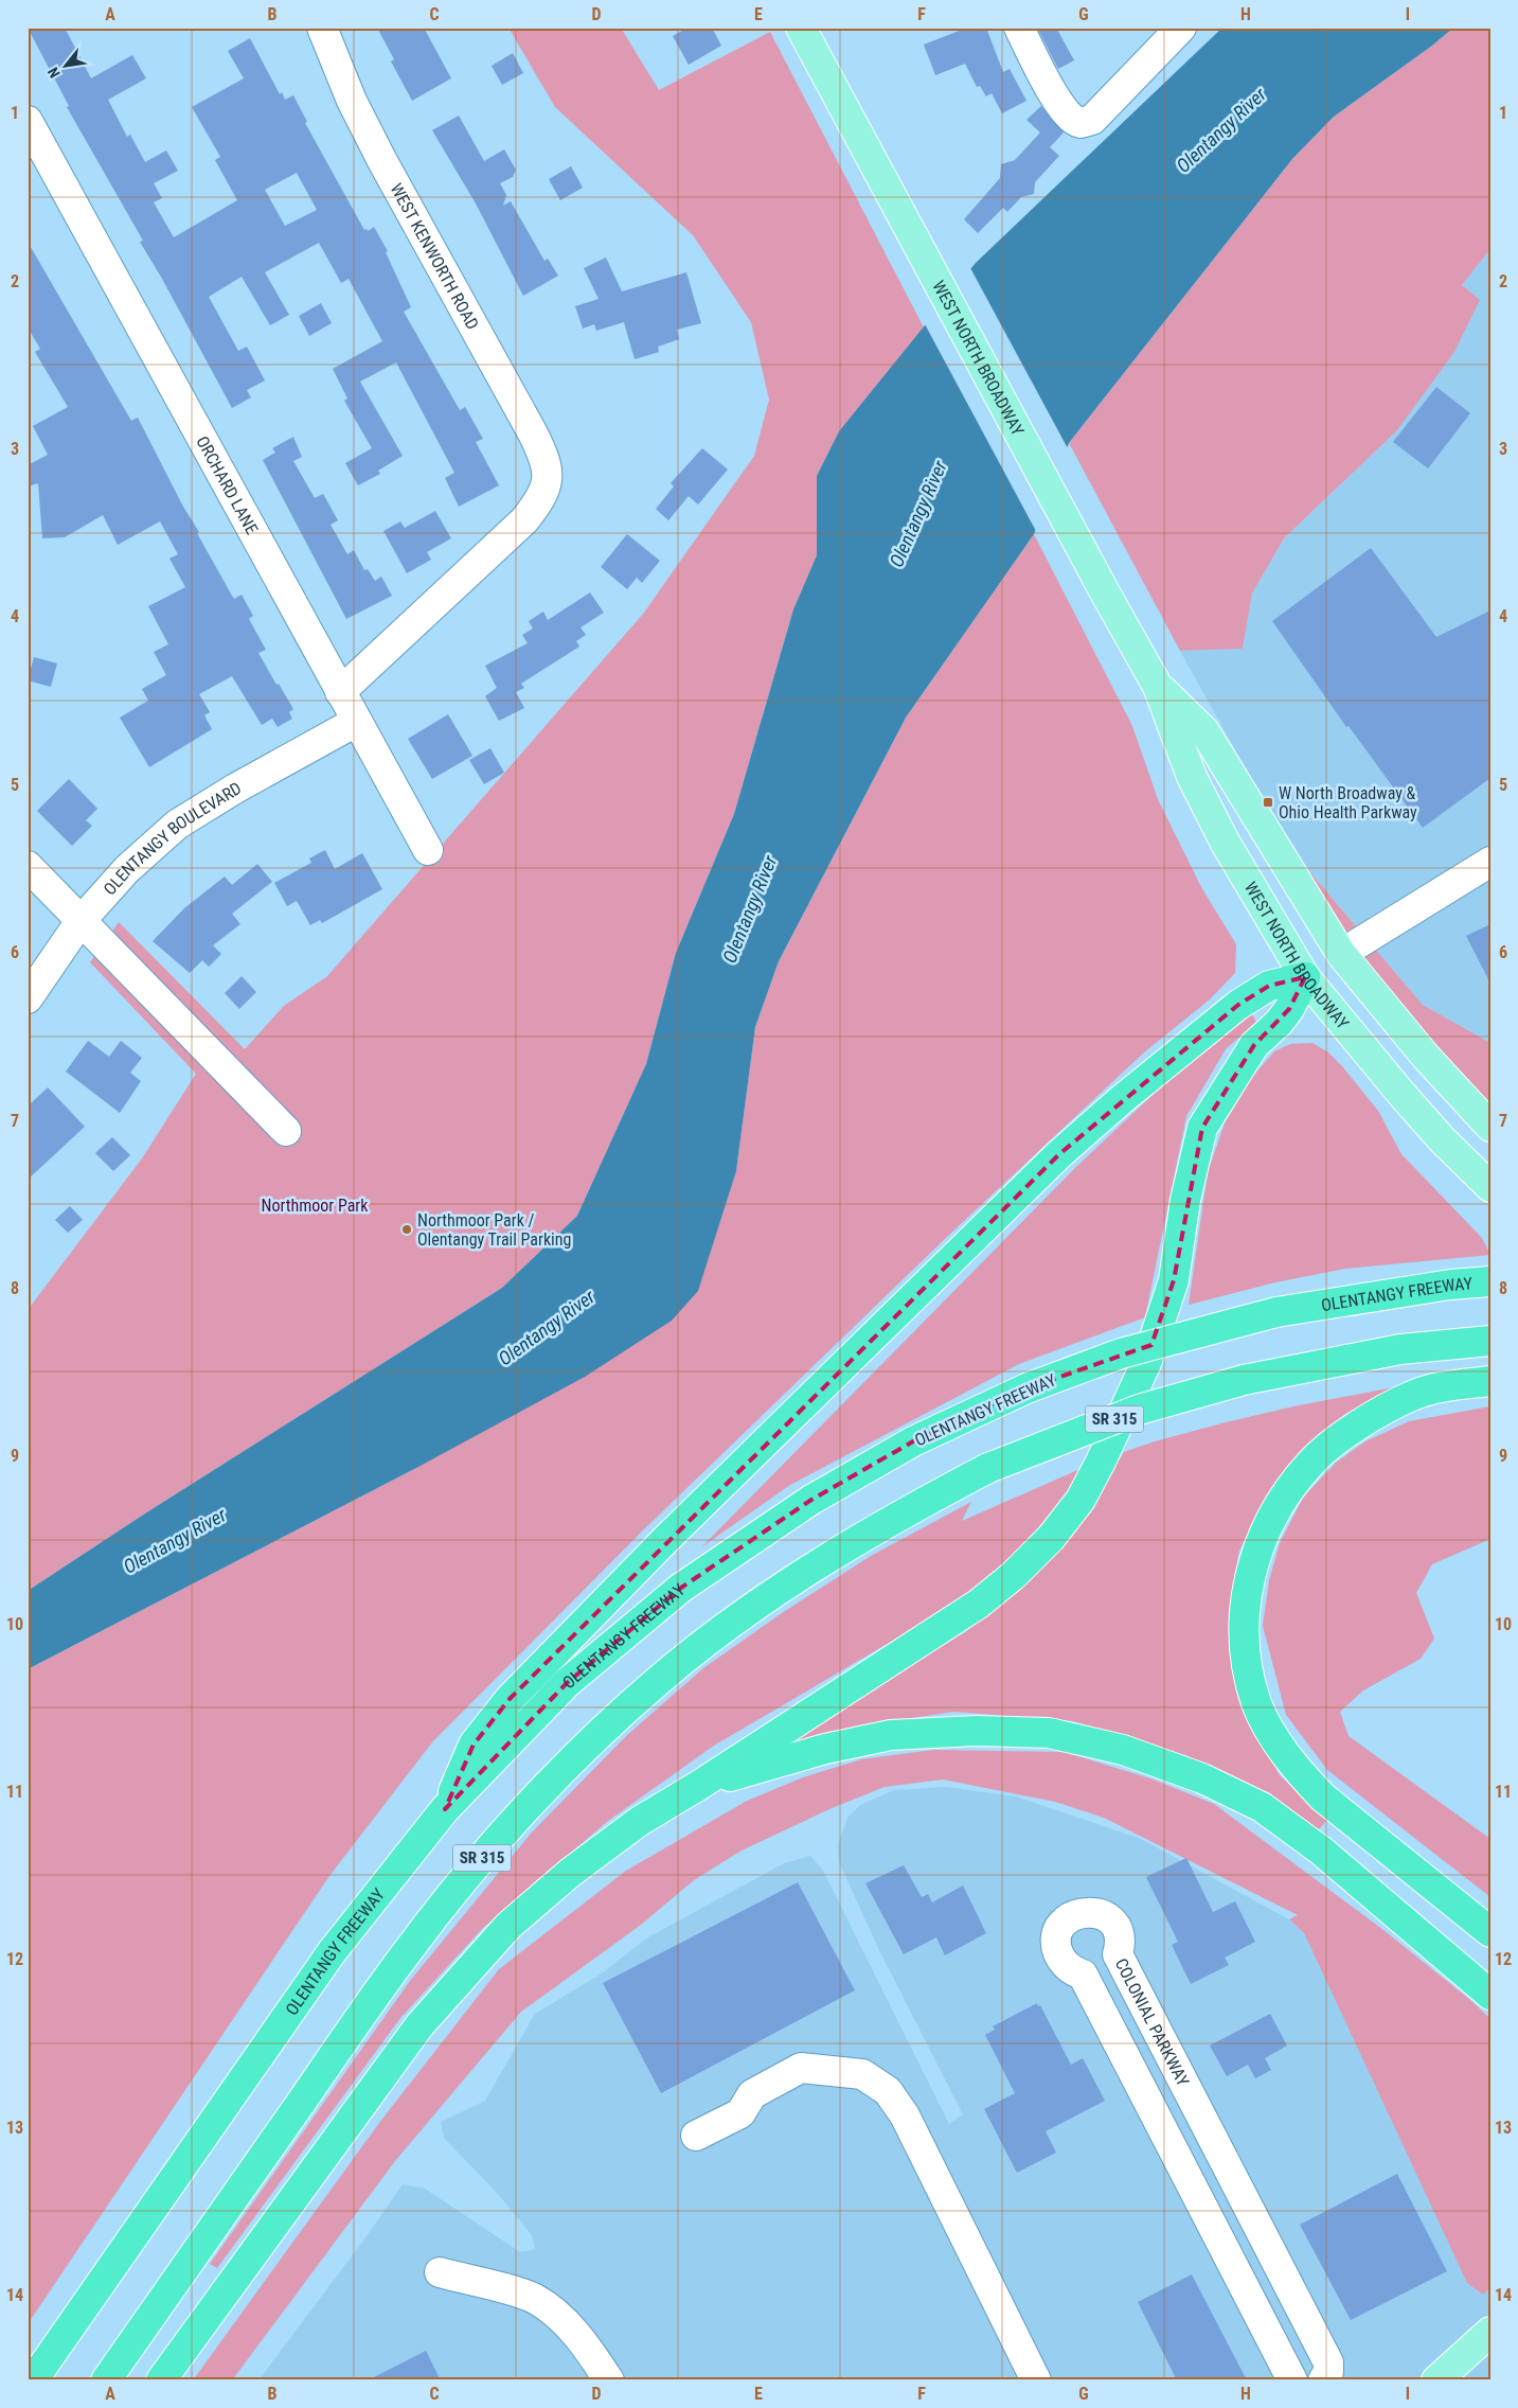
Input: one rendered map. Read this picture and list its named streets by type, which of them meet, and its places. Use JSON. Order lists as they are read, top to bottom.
{
  "streets": {
    "highway": ["OLENTANGY FREEWAY", "SR 315"],
    "main road": ["WEST NORTH BROADWAY"],
    "street": [
      "WEST KENWORTH ROAD",
      "ORCHARD LANE",
      "OLENTANGY BOULEVARD",
      "COLONIAL PARKWAY"
    ]
  },
  "crossings": [
    ["WEST KENWORTH ROAD", "ORCHARD LANE"],
    ["ORCHARD LANE", "OLENTANGY BOULEVARD"]
  ],
  "water": ["Olentangy River"],
  "parks": ["Northmoor Park"],
  "places": {
    "transit": ["W North Broadway & Ohio Health Parkway"],
    "other": ["Northmoor Park / Olentangy Trail Parking"]
  },
  "north": "bottom left",
  "grid": {
    "columns": [
      "A",
      "B",
      "C",
      "D",
      "E",
      "F",
      "G",
      "H",
      "I"
    ],
    "rows": [
      "1",
      "2",
      "3",
      "4",
      "5",
      "6",
      "7",
      "8",
      "9",
      "10",
      "11",
      "12",
      "13",
      "14"
    ]
  }
}
